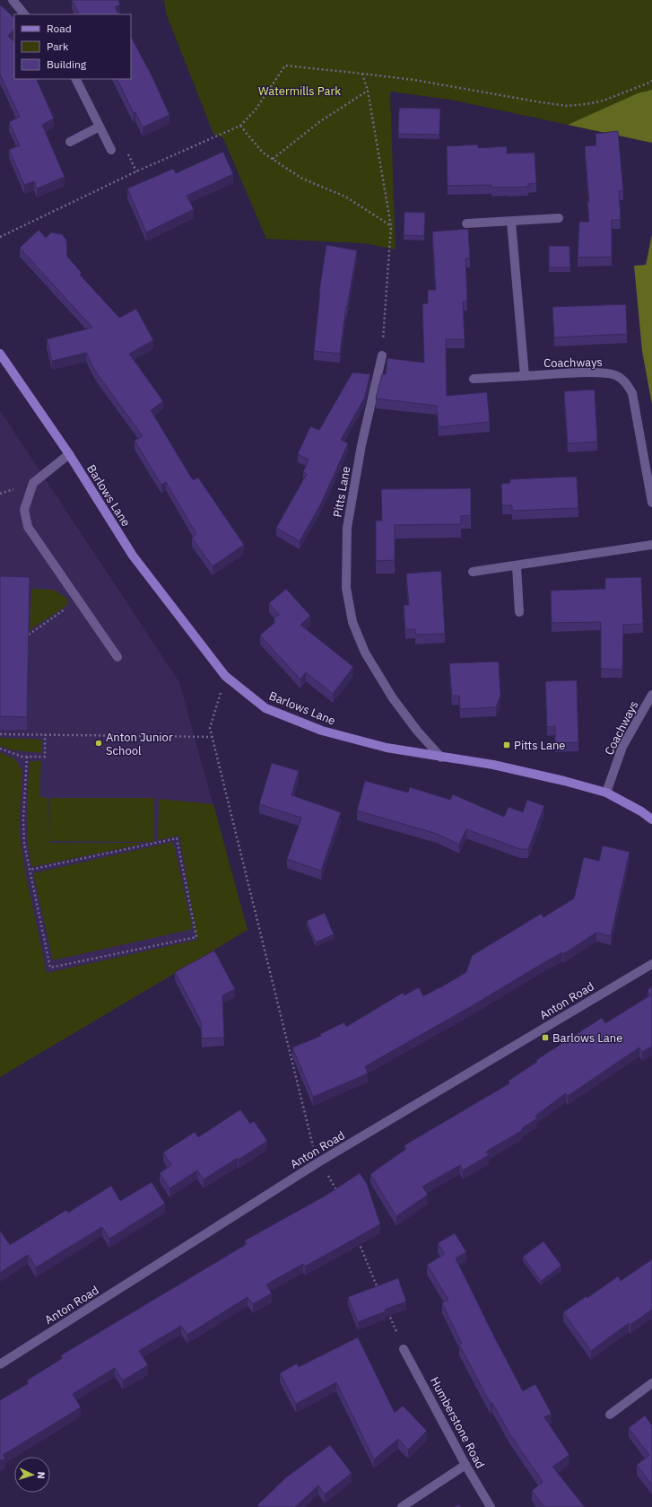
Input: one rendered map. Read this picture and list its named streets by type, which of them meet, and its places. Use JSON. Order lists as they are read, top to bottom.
{
  "streets": {
    "street": [
      "Coachways",
      "Pitts Lane",
      "Barlows Lane",
      "Anton Road",
      "Humberstone Road"
    ]
  },
  "crossings": [
    ["Coachways", "Barlows Lane"],
    ["Pitts Lane", "Barlows Lane"]
  ],
  "parks": ["Watermills Park"],
  "places": {
    "other": ["Anton Junior School"],
    "transit": ["Pitts Lane", "Barlows Lane"]
  },
  "legend": ["Road", "Park", "Building"],
  "north": "right"
}
